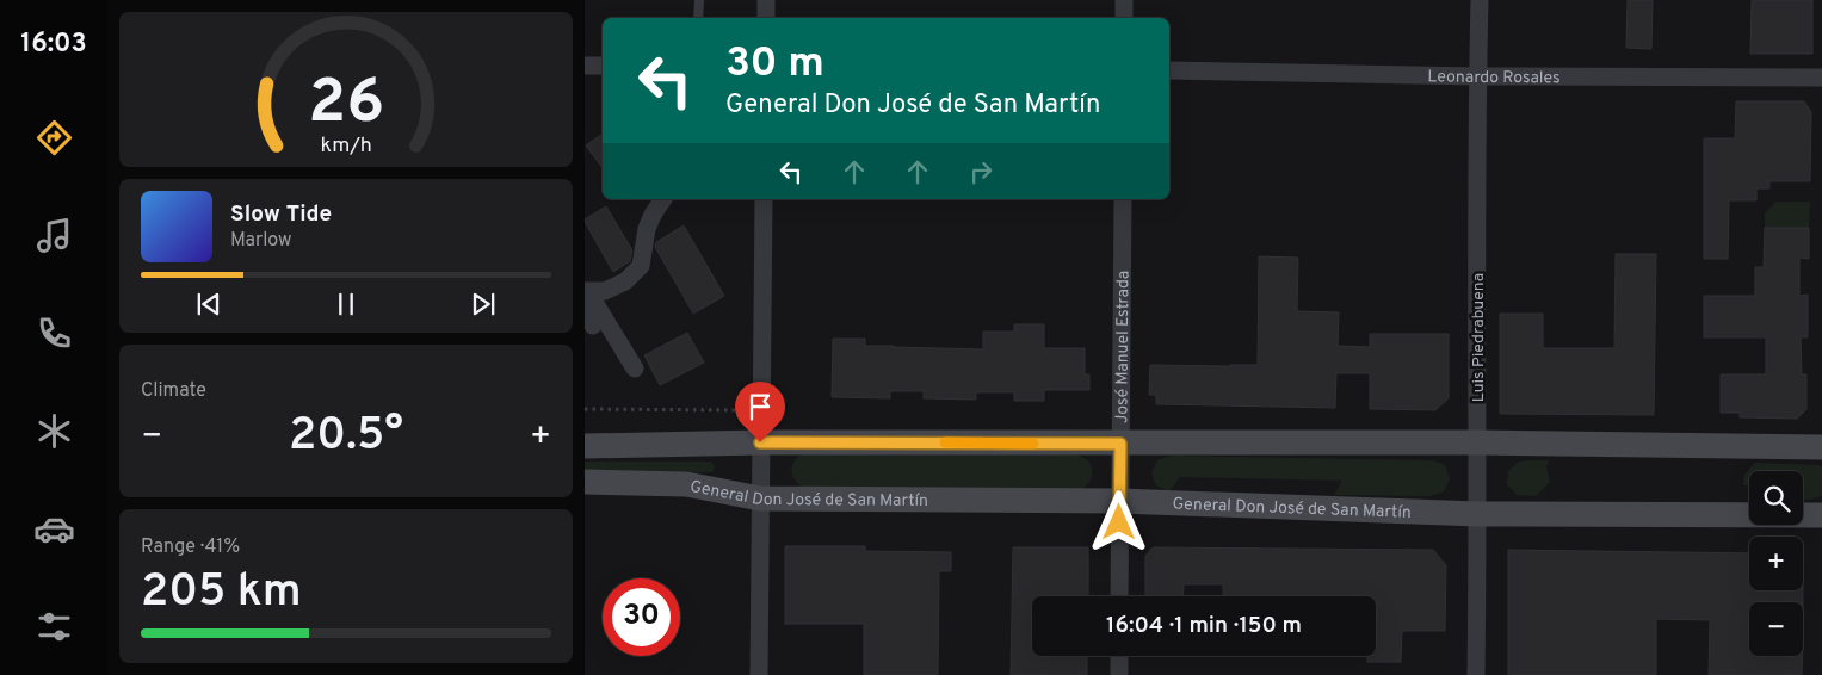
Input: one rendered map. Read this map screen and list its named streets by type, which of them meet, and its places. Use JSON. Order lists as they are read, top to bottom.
{
  "streets": {
    "main road": ["General Don José de San Martín"],
    "street": ["Leonardo Rosales", "Luis Piedrabuena", "José Manuel Estrada"]
  },
  "crossings": [
    ["Leonardo Rosales", "Luis Piedrabuena"],
    ["Luis Piedrabuena", "General Don José de San Martín"],
    ["José Manuel Estrada", "General Don José de San Martín"]
  ],
  "page": {
    "tabs": "16:03",
    "turn": ["30 m", "General Don José de San Martín"],
    "song": ["Slow Tide", "Marlow"],
    "tile": [
      "Climate",
      ["Range · 41%", "205 km"]
    ],
    "heat": ["−", "20.5°", "+"],
    "map_buttons": ["+", "−"],
    "limit": "30",
    "trip": "16:04 · 1 min · 150 m",
    "gauge": ["26", "km/h"]
  }
}
